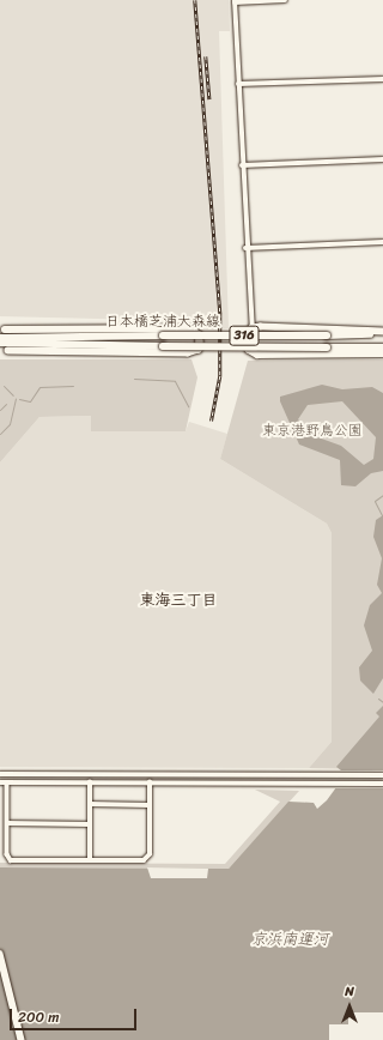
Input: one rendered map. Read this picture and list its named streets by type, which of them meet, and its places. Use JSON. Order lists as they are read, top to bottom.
{
  "streets": {
    "main road": ["日本橋芝浦大森線", "316"]
  },
  "crossings": [
    ["日本橋芝浦大森線", "316"]
  ],
  "districts": ["東海三丁目"],
  "water": ["京浜南運河"],
  "parks": ["東京港野鳥公園"],
  "scale_bar": "200 m",
  "north": "top"
}
